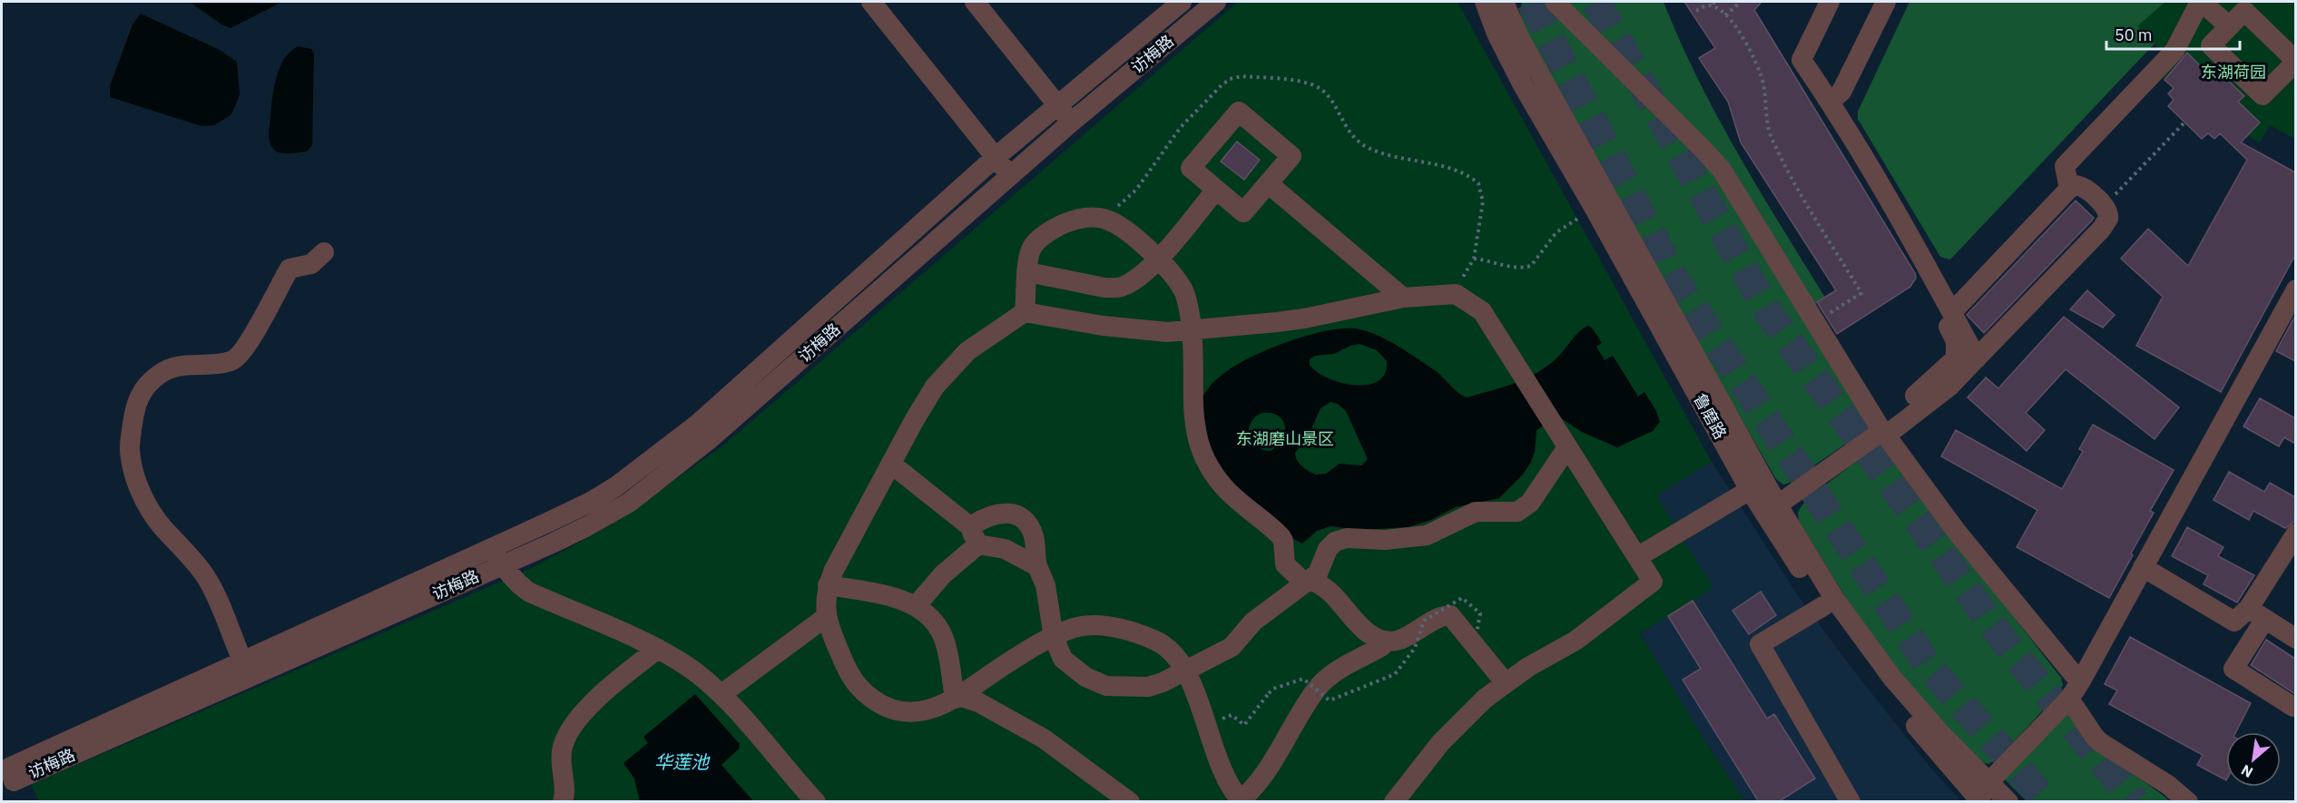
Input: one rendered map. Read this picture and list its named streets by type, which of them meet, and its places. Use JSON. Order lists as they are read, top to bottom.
{
  "streets": {
    "street": ["访梅路", "鲁磨路"]
  },
  "water": ["华莲池"],
  "parks": ["东湖荷园", "东湖磨山景区"],
  "scale_bar": "50 m",
  "north": "bottom left"
}
